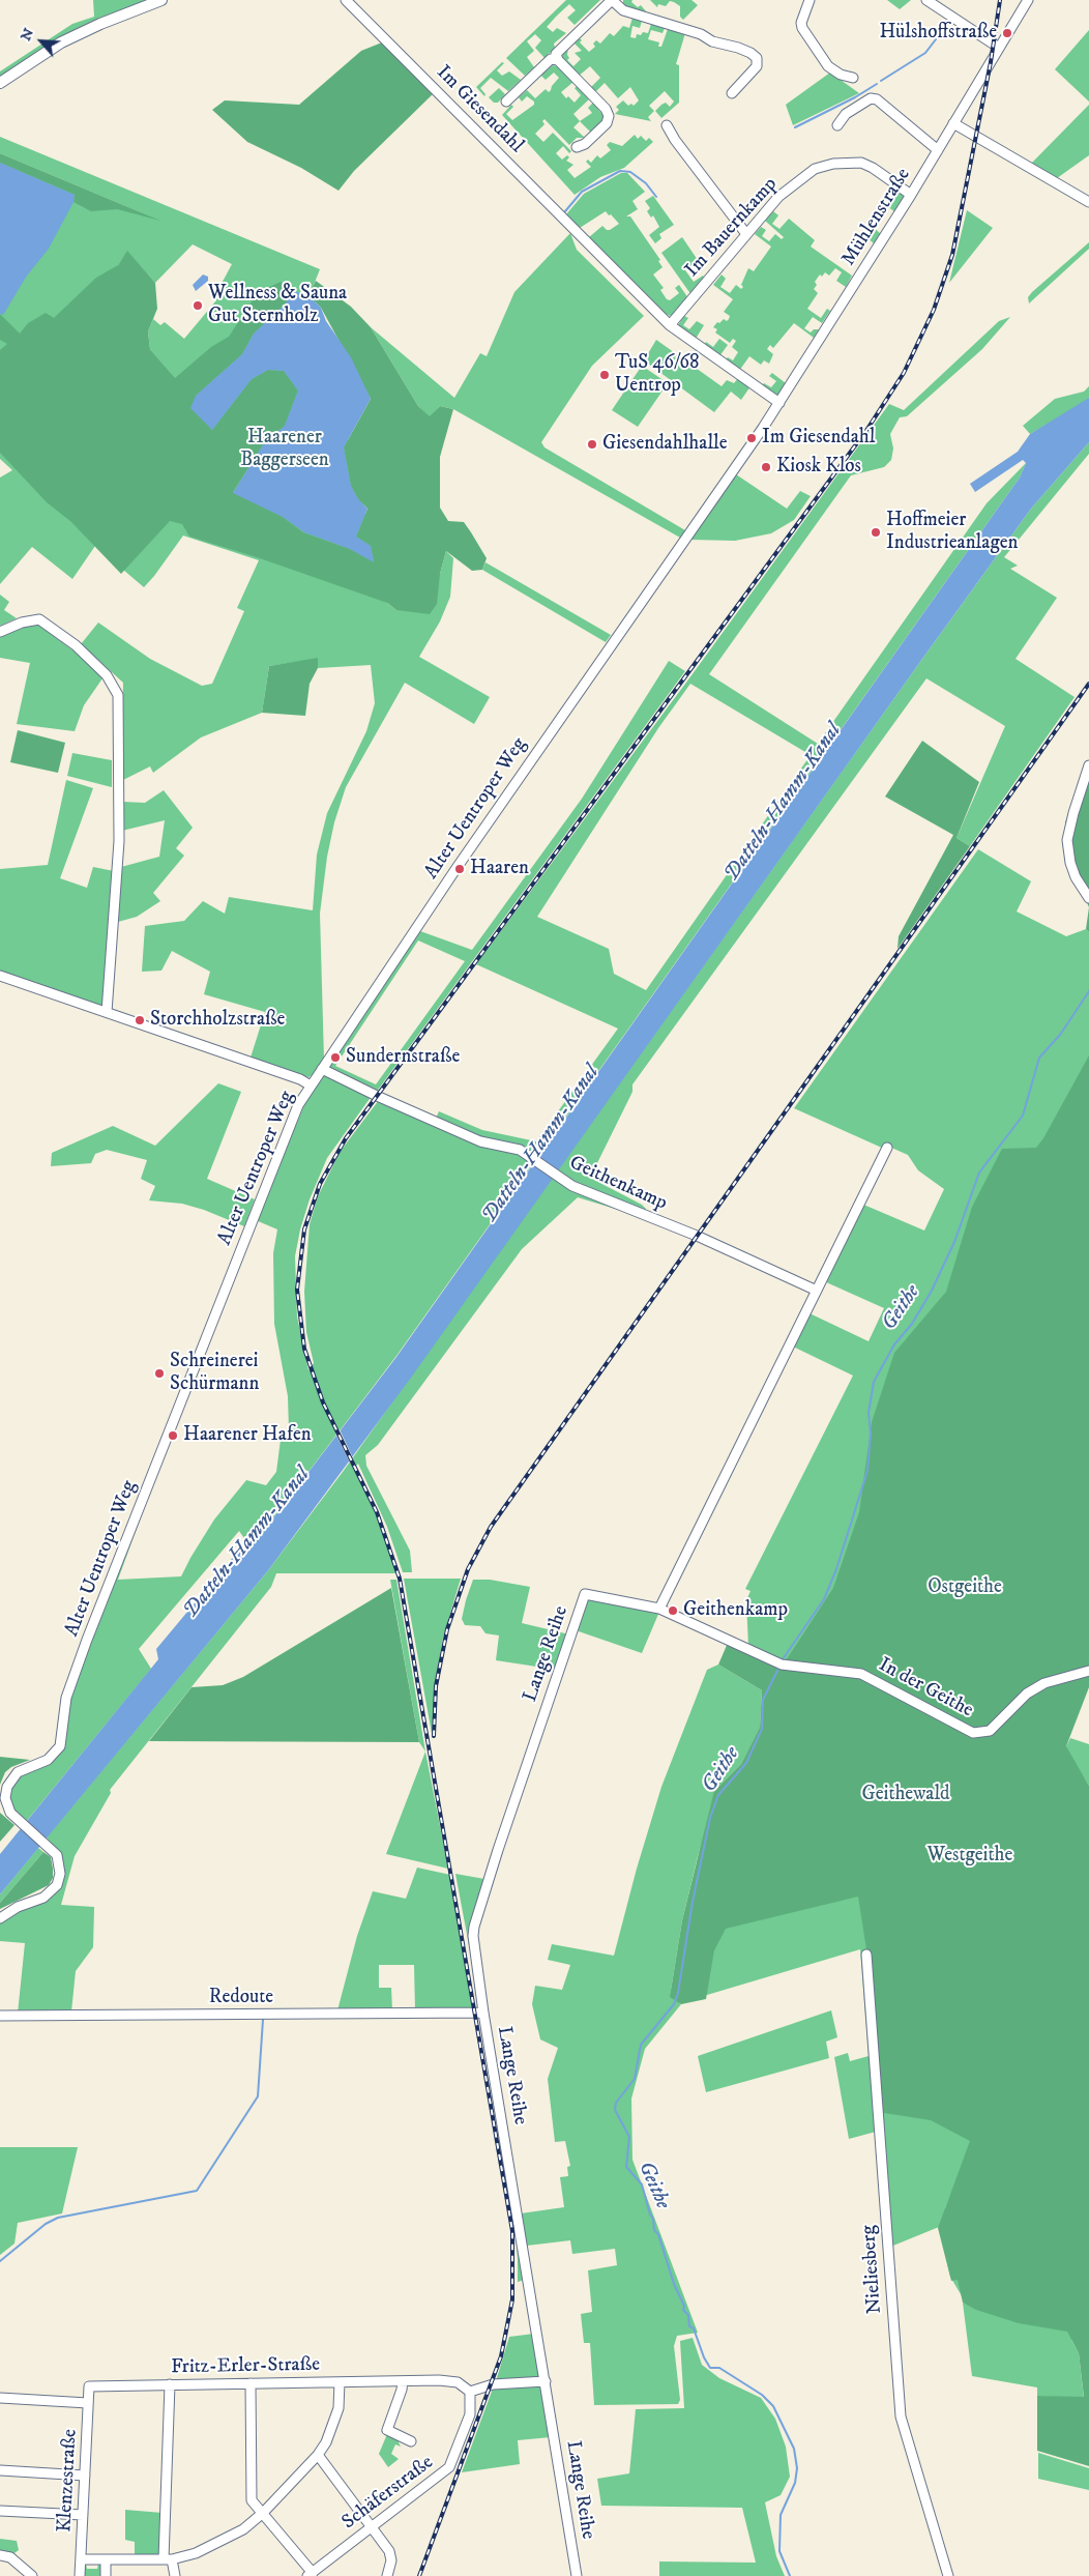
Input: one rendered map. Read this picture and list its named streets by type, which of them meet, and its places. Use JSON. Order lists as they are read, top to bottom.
{
  "streets": {
    "street": [
      "Im Giesendahl",
      "Mühlenstraße",
      "Im Bauernkamp",
      "Alter Uentroper Weg",
      "Geithenkamp",
      "Lange Reihe",
      "In der Geithe",
      "Redoute",
      "Nieliesberg",
      "Fritz-Erler-Straße",
      "Klenzestraße",
      "Schäferstraße"
    ]
  },
  "crossings": [
    ["Im Giesendahl", "Mühlenstraße"],
    ["Im Giesendahl", "Im Bauernkamp"],
    ["Mühlenstraße", "Im Bauernkamp"],
    ["Mühlenstraße", "Alter Uentroper Weg"],
    ["Alter Uentroper Weg", "Geithenkamp"],
    ["Lange Reihe", "In der Geithe"],
    ["Lange Reihe", "Redoute"],
    ["Fritz-Erler-Straße", "Klenzestraße"],
    ["Fritz-Erler-Straße", "Schäferstraße"]
  ],
  "water": ["Datteln-Hamm-Kanal", "Geithe"],
  "parks": [
    "Haarener Baggerseen",
    "Ostgeithe",
    "Geithewald",
    "Westgeithe"
  ],
  "places": [
    "Hülshoffstraße",
    "Wellness & Sauna Gut Sternholz",
    "TuS 46/68 Uentrop",
    "Im Giesendahl",
    "Giesendahlhalle",
    "Kiosk Klos",
    "Hoffmeier Industrieanlagen",
    "Haaren",
    "Storchholzstraße",
    "Sundernstraße",
    "Schreinerei Schürmann",
    "Haarener Hafen",
    "Geithenkamp"
  ],
  "north": "top left"
}
